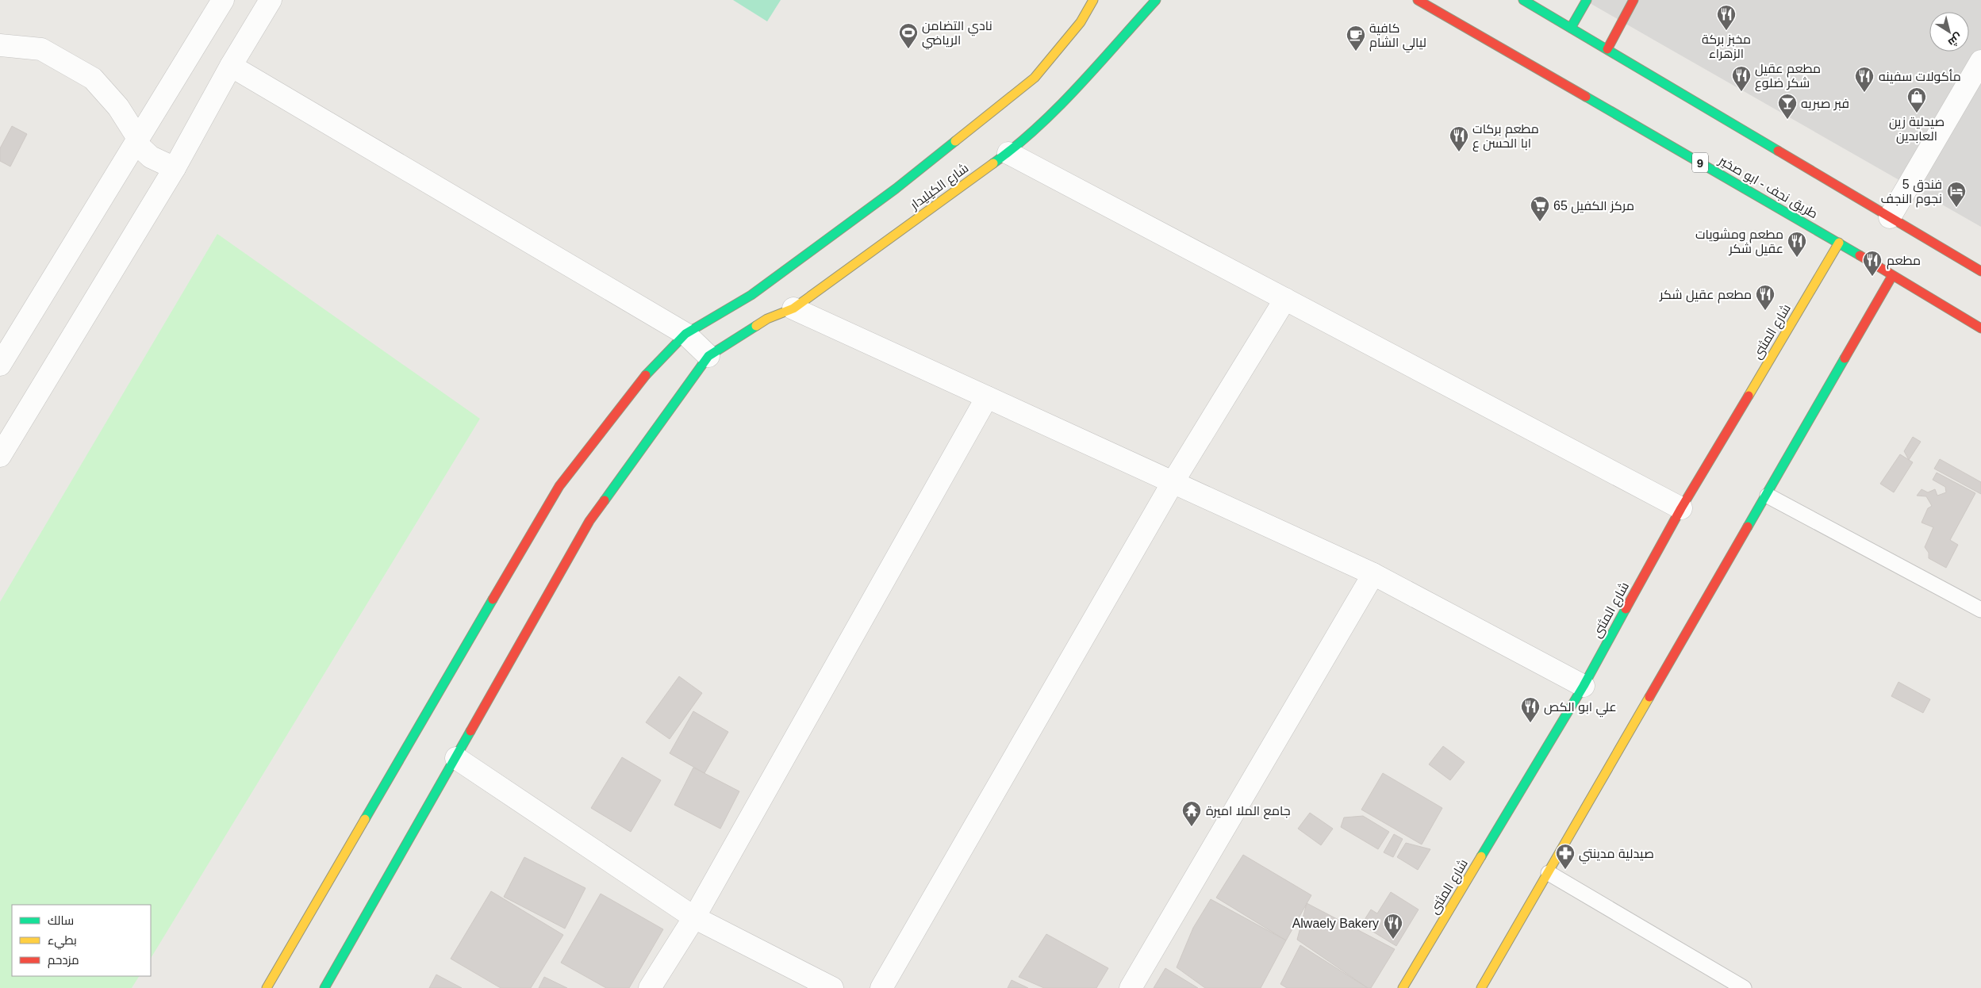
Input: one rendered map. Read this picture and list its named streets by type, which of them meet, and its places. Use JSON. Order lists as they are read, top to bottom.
{
  "streets": {
    "main road": [
      "9",
      "شارع الكيليدار",
      "طريق نجف - ابو صخير",
      "شارع المثنى"
    ]
  },
  "crossings": [
    ["طريق نجف - ابو صخير", "شارع المثنى"]
  ],
  "places": {
    "restaurant": [
      "مخبز بركة الزهراء",
      "مطعم عقيل شكر ضلوع",
      "مأكولات سفينه",
      "مطعم بركات ابا الحسن ع",
      "مطعم ومشويات عقيل شكر",
      "مطعم",
      "مطعم عقيل شكر",
      "علي ابو الكص",
      "Alwaely Bakery"
    ],
    "sports": ["نادي التضامن الرياضي"],
    "cafe": ["كافية ليالي الشام"],
    "shop": ["صيدلية زين العابدين"],
    "bar": ["فبر صبريه"],
    "hotel": ["فندق 5 نجوم النجف"],
    "supermarket": ["مركز الكفيل 65"],
    "temple": ["جامع الملا اميرة"],
    "pharmacy": ["صيدلية مدينتي"]
  },
  "legend": ["سالك", "بطيء", "مزدحم"],
  "north": "bottom right"
}
